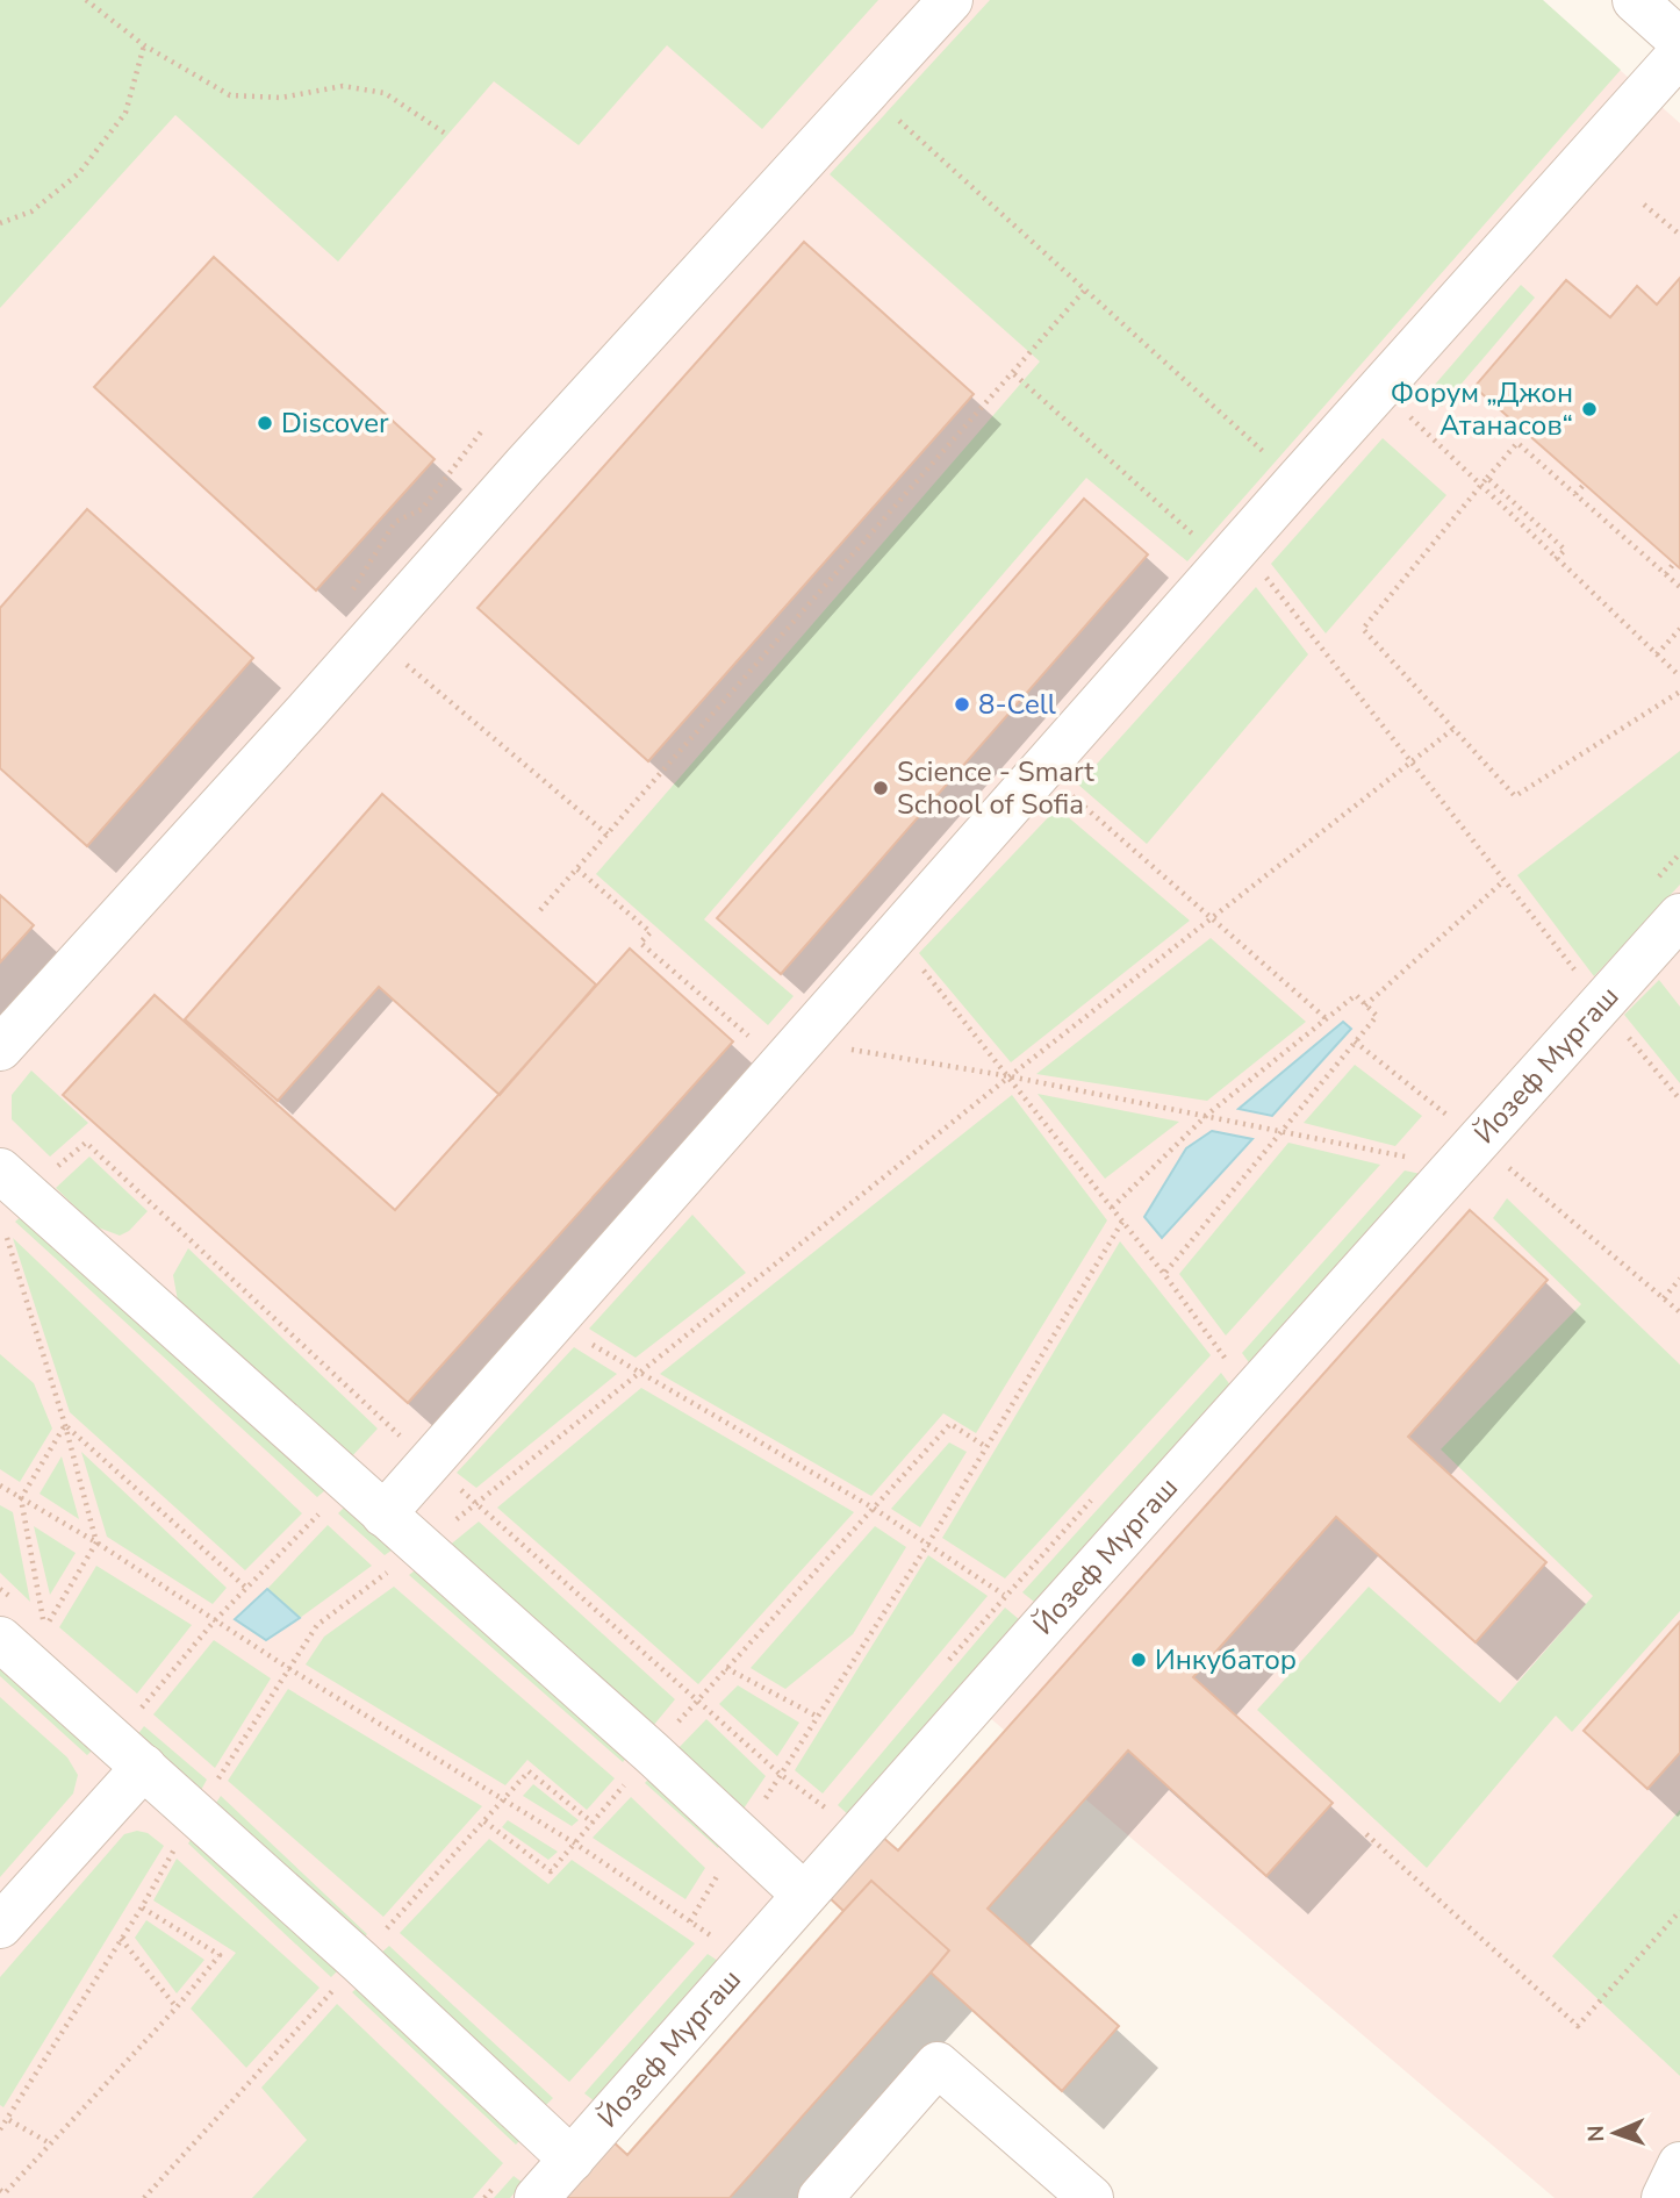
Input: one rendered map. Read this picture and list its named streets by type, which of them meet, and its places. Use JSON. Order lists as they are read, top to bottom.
{
  "streets": {
    "lane": ["Йозеф Мургаш"]
  },
  "places": [
    "Форум „Джон Атанасов“",
    "Discover",
    "8-Cell",
    "Science - Smart School of Sofia",
    "Инкубатор"
  ],
  "north": "left"
}
